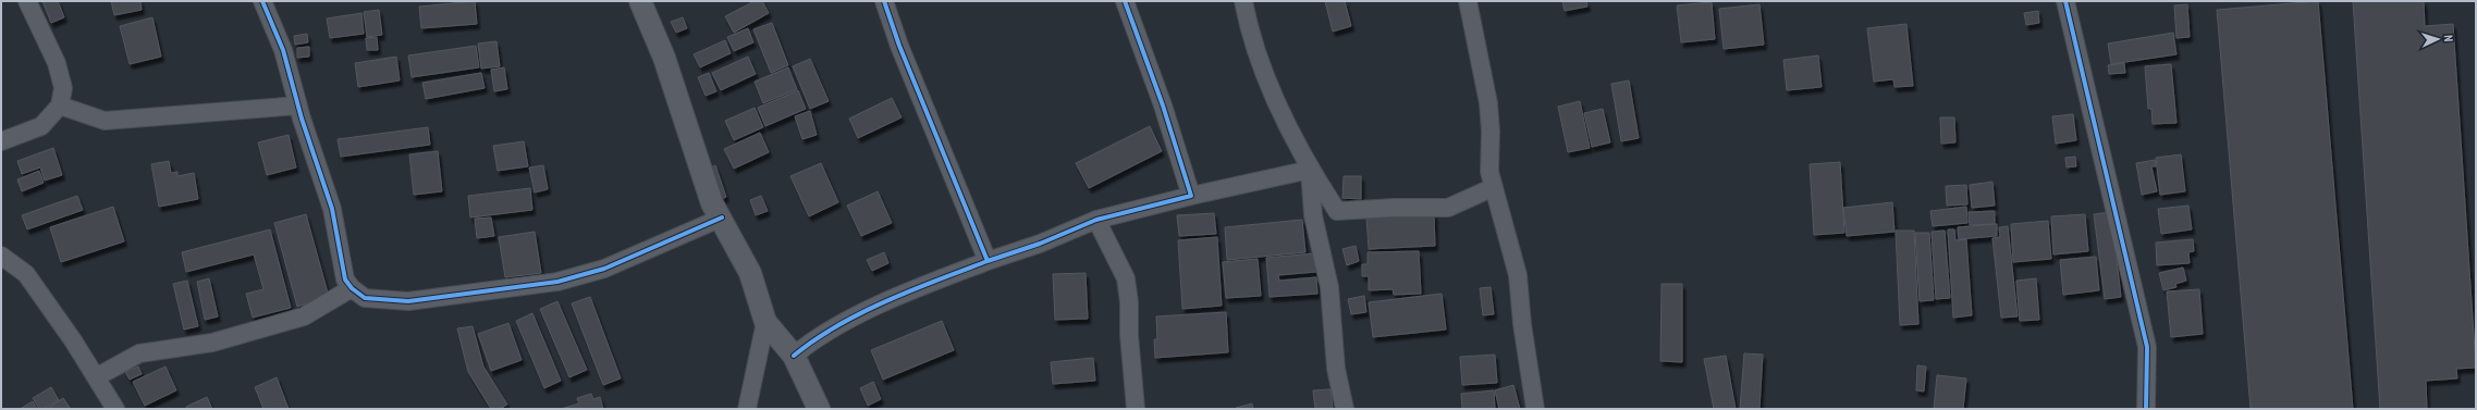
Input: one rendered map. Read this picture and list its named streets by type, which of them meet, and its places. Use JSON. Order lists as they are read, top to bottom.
{
  "north": "right"
}
